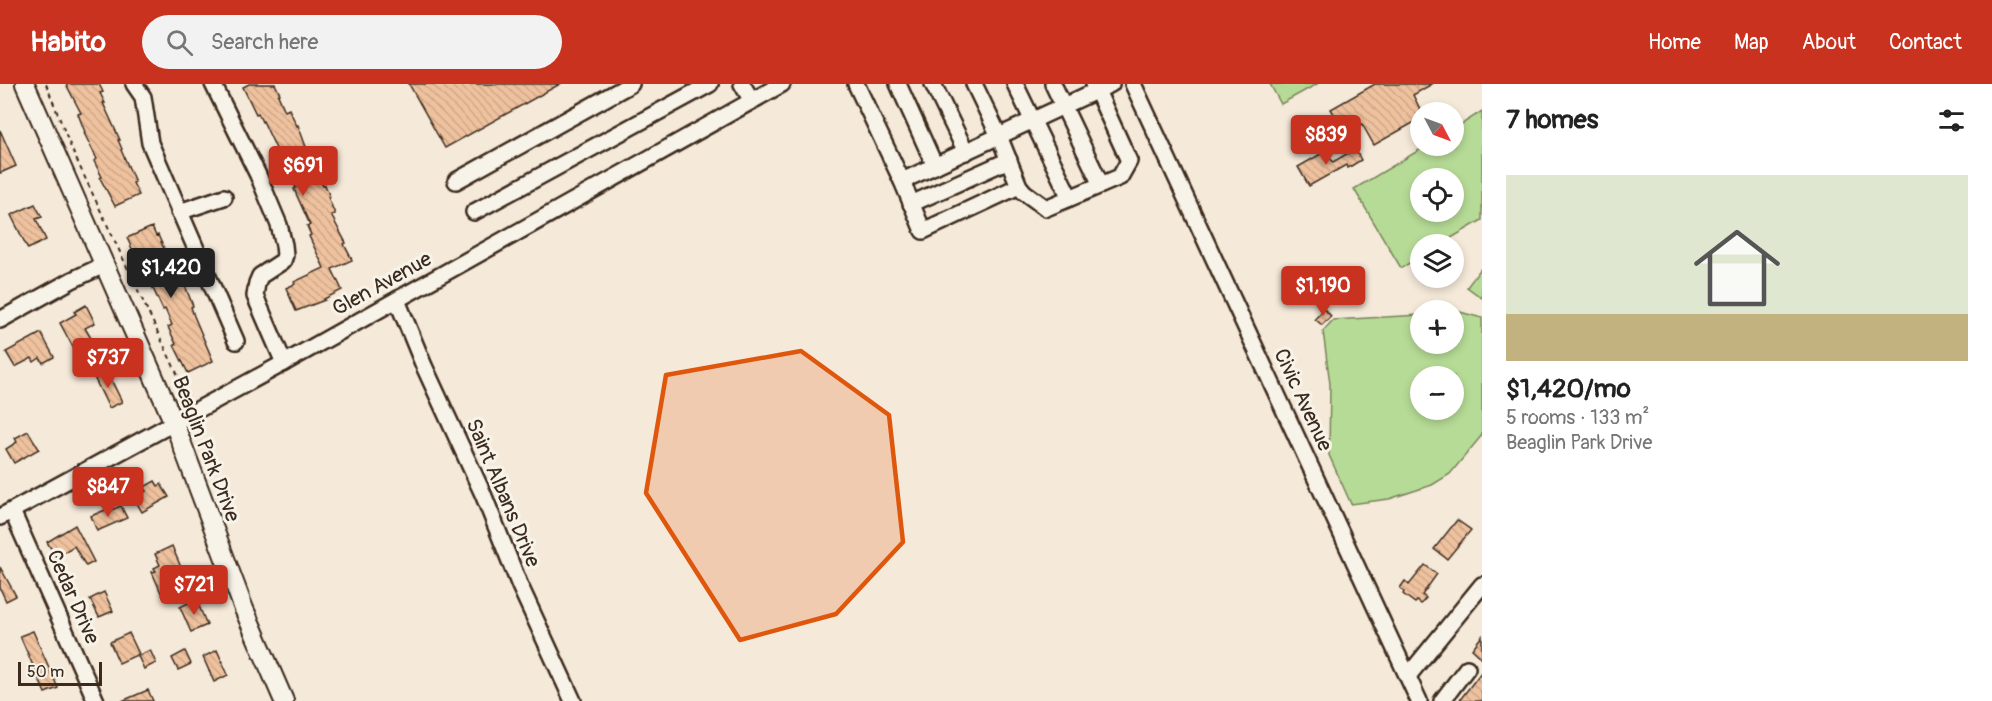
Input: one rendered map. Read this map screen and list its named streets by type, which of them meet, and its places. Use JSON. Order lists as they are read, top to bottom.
{
  "streets": {
    "main road": ["Beaglin Park Drive"],
    "street": [
      "Glen Avenue",
      "Civic Avenue",
      "Saint Albans Drive",
      "Cedar Drive"
    ]
  },
  "crossings": [
    ["Glen Avenue", "Beaglin Park Drive"],
    ["Glen Avenue", "Saint Albans Drive"],
    ["Glen Avenue", "Cedar Drive"]
  ],
  "scale_bar": "50 m",
  "north": "bottom right",
  "page": {
    "header": "Habito",
    "search": "Search here",
    "nav": [
      "Home",
      "Map",
      "About",
      "Contact"
    ],
    "heading": "7 homes",
    "map_buttons": ["+", "−"],
    "price": [
      "$839",
      "$691",
      "$1,420",
      "$1,190",
      "$737",
      "$847",
      "$721"
    ],
    "list": [
      {
        "name": "$1,420/mo",
        "note": "5 rooms · 133 m² · Beaglin Park Drive"
      }
    ],
    "scale": "50 m"
  }
}
